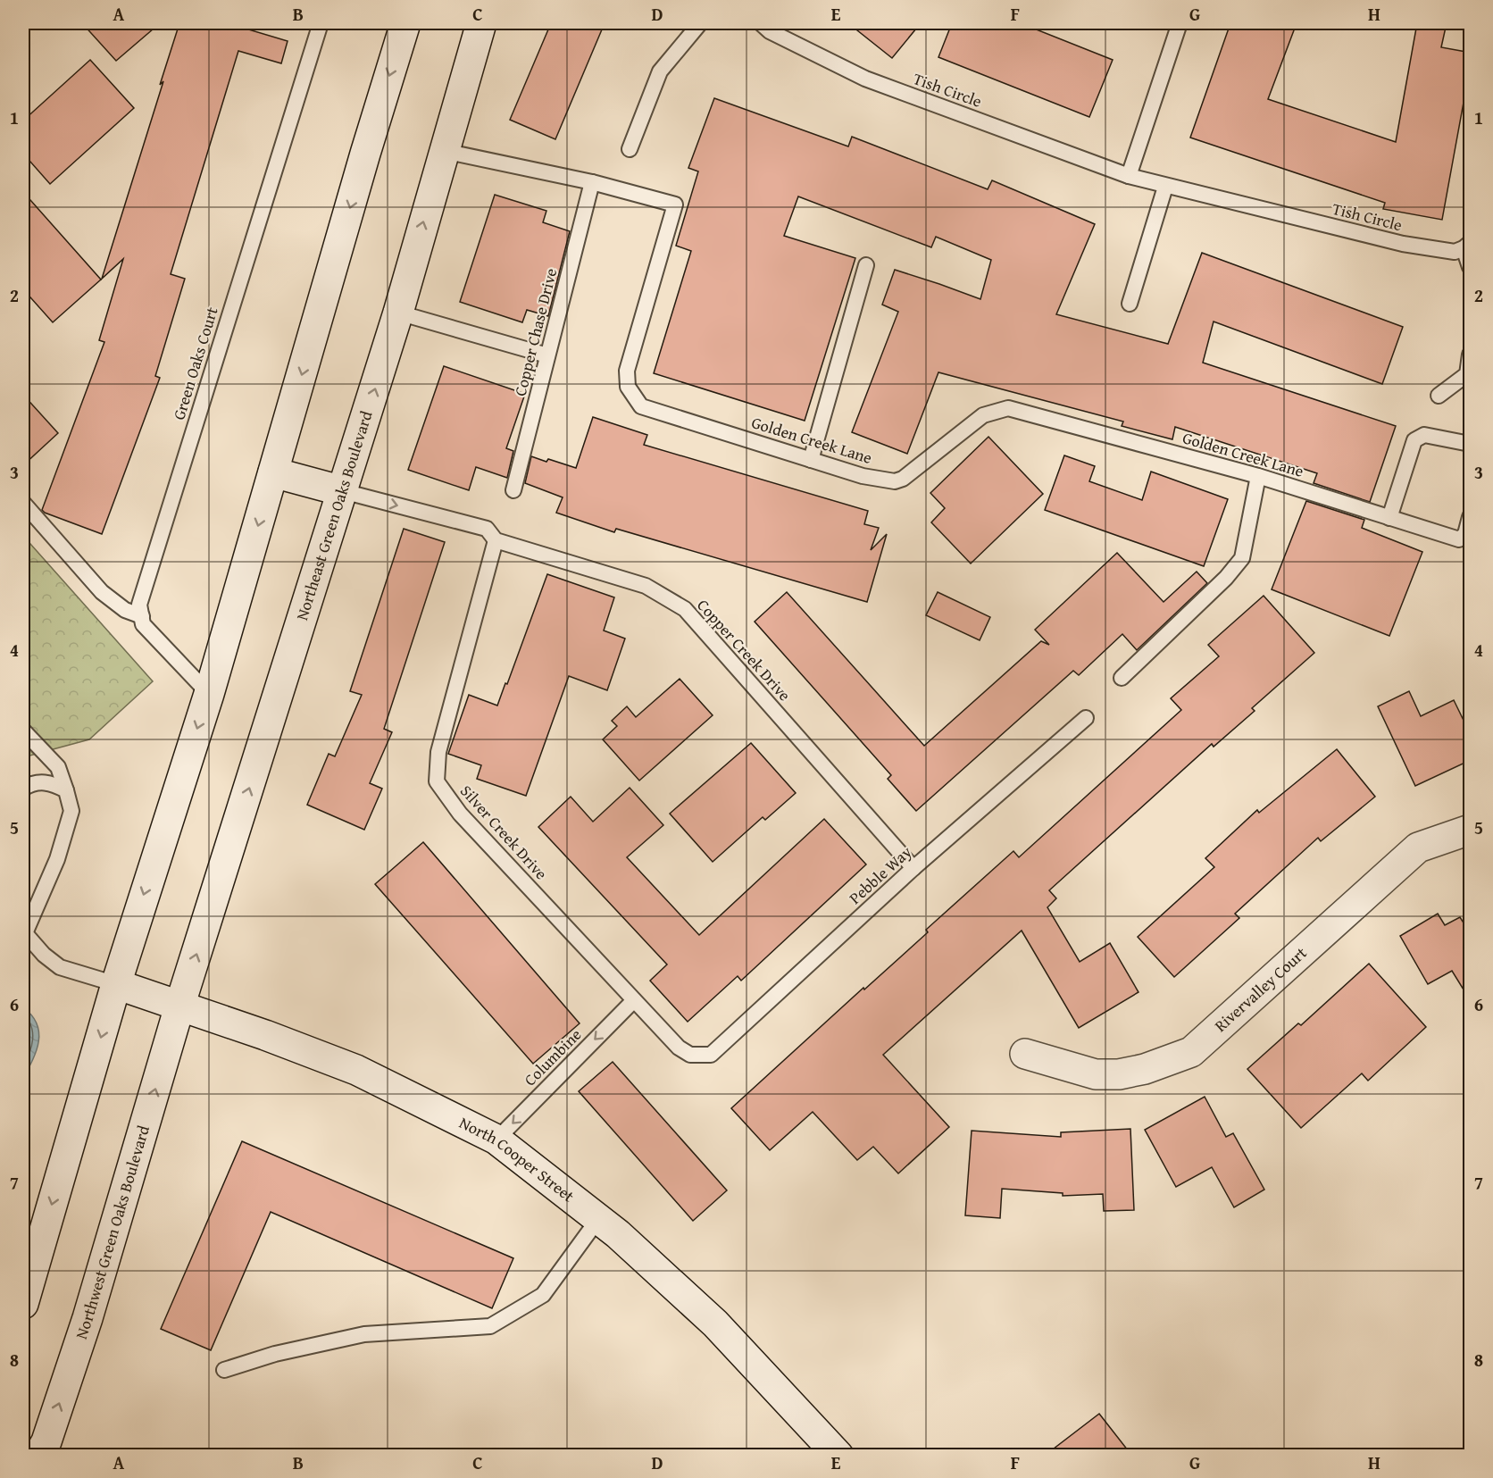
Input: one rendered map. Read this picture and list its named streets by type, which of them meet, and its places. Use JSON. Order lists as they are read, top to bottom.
{
  "streets": {
    "main road": [
      "Northeast Green Oaks Boulevard",
      "Rivervalley Court",
      "North Cooper Street",
      "Northwest Green Oaks Boulevard"
    ],
    "lane": [
      "Tish Circle",
      "Copper Chase Drive",
      "Green Oaks Court",
      "Golden Creek Lane",
      "Copper Creek Drive",
      "Silver Creek Drive",
      "Pebble Way",
      "Columbine"
    ]
  },
  "crossings": [
    ["Copper Chase Drive", "Golden Creek Lane"],
    ["Golden Creek Lane", "Northeast Green Oaks Boulevard"],
    ["Northeast Green Oaks Boulevard", "Copper Creek Drive"],
    ["Northeast Green Oaks Boulevard", "North Cooper Street"],
    ["Northeast Green Oaks Boulevard", "Northwest Green Oaks Boulevard"],
    ["Copper Creek Drive", "Silver Creek Drive"],
    ["Copper Creek Drive", "Pebble Way"],
    ["Silver Creek Drive", "Pebble Way"],
    ["Silver Creek Drive", "Columbine"],
    ["Columbine", "North Cooper Street"],
    ["North Cooper Street", "Northwest Green Oaks Boulevard"]
  ],
  "one_way": ["Columbine"],
  "grid": {
    "columns": [
      "A",
      "B",
      "C",
      "D",
      "E",
      "F",
      "G",
      "H"
    ],
    "rows": [
      "1",
      "2",
      "3",
      "4",
      "5",
      "6",
      "7",
      "8"
    ]
  }
}
